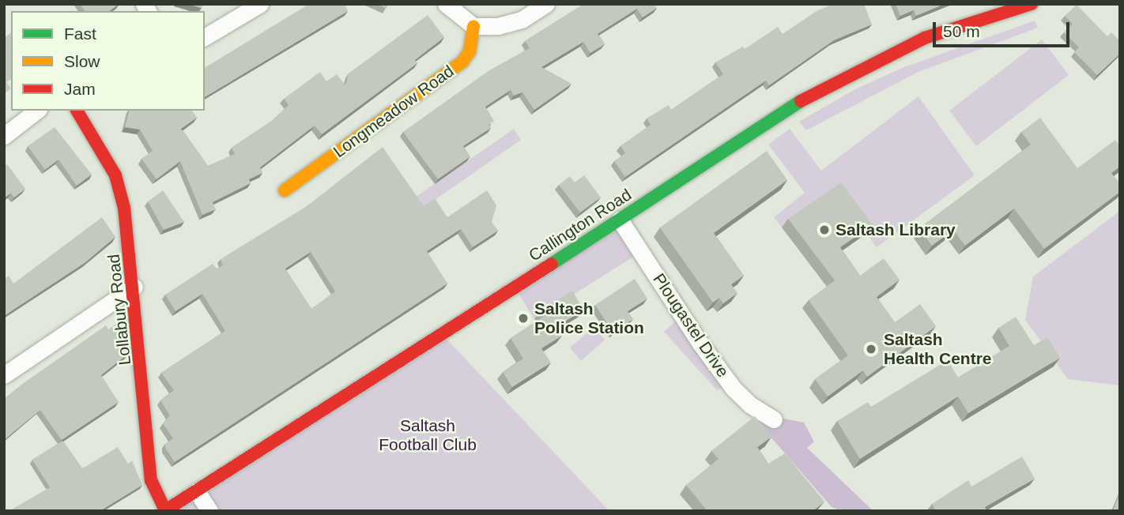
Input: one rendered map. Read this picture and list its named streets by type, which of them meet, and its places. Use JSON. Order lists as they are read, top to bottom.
{
  "streets": {
    "street": [
      "Longmeadow Road",
      "Callington Road",
      "Lollabury Road",
      "Plougastel Drive"
    ]
  },
  "crossings": [
    ["Callington Road", "Lollabury Road"],
    ["Callington Road", "Plougastel Drive"]
  ],
  "parks": ["Saltash Football Club"],
  "places": ["Saltash Library", "Saltash Police Station", "Saltash Health Centre"],
  "legend": ["Fast", "Slow", "Jam"],
  "scale_bar": "50 m"
}
